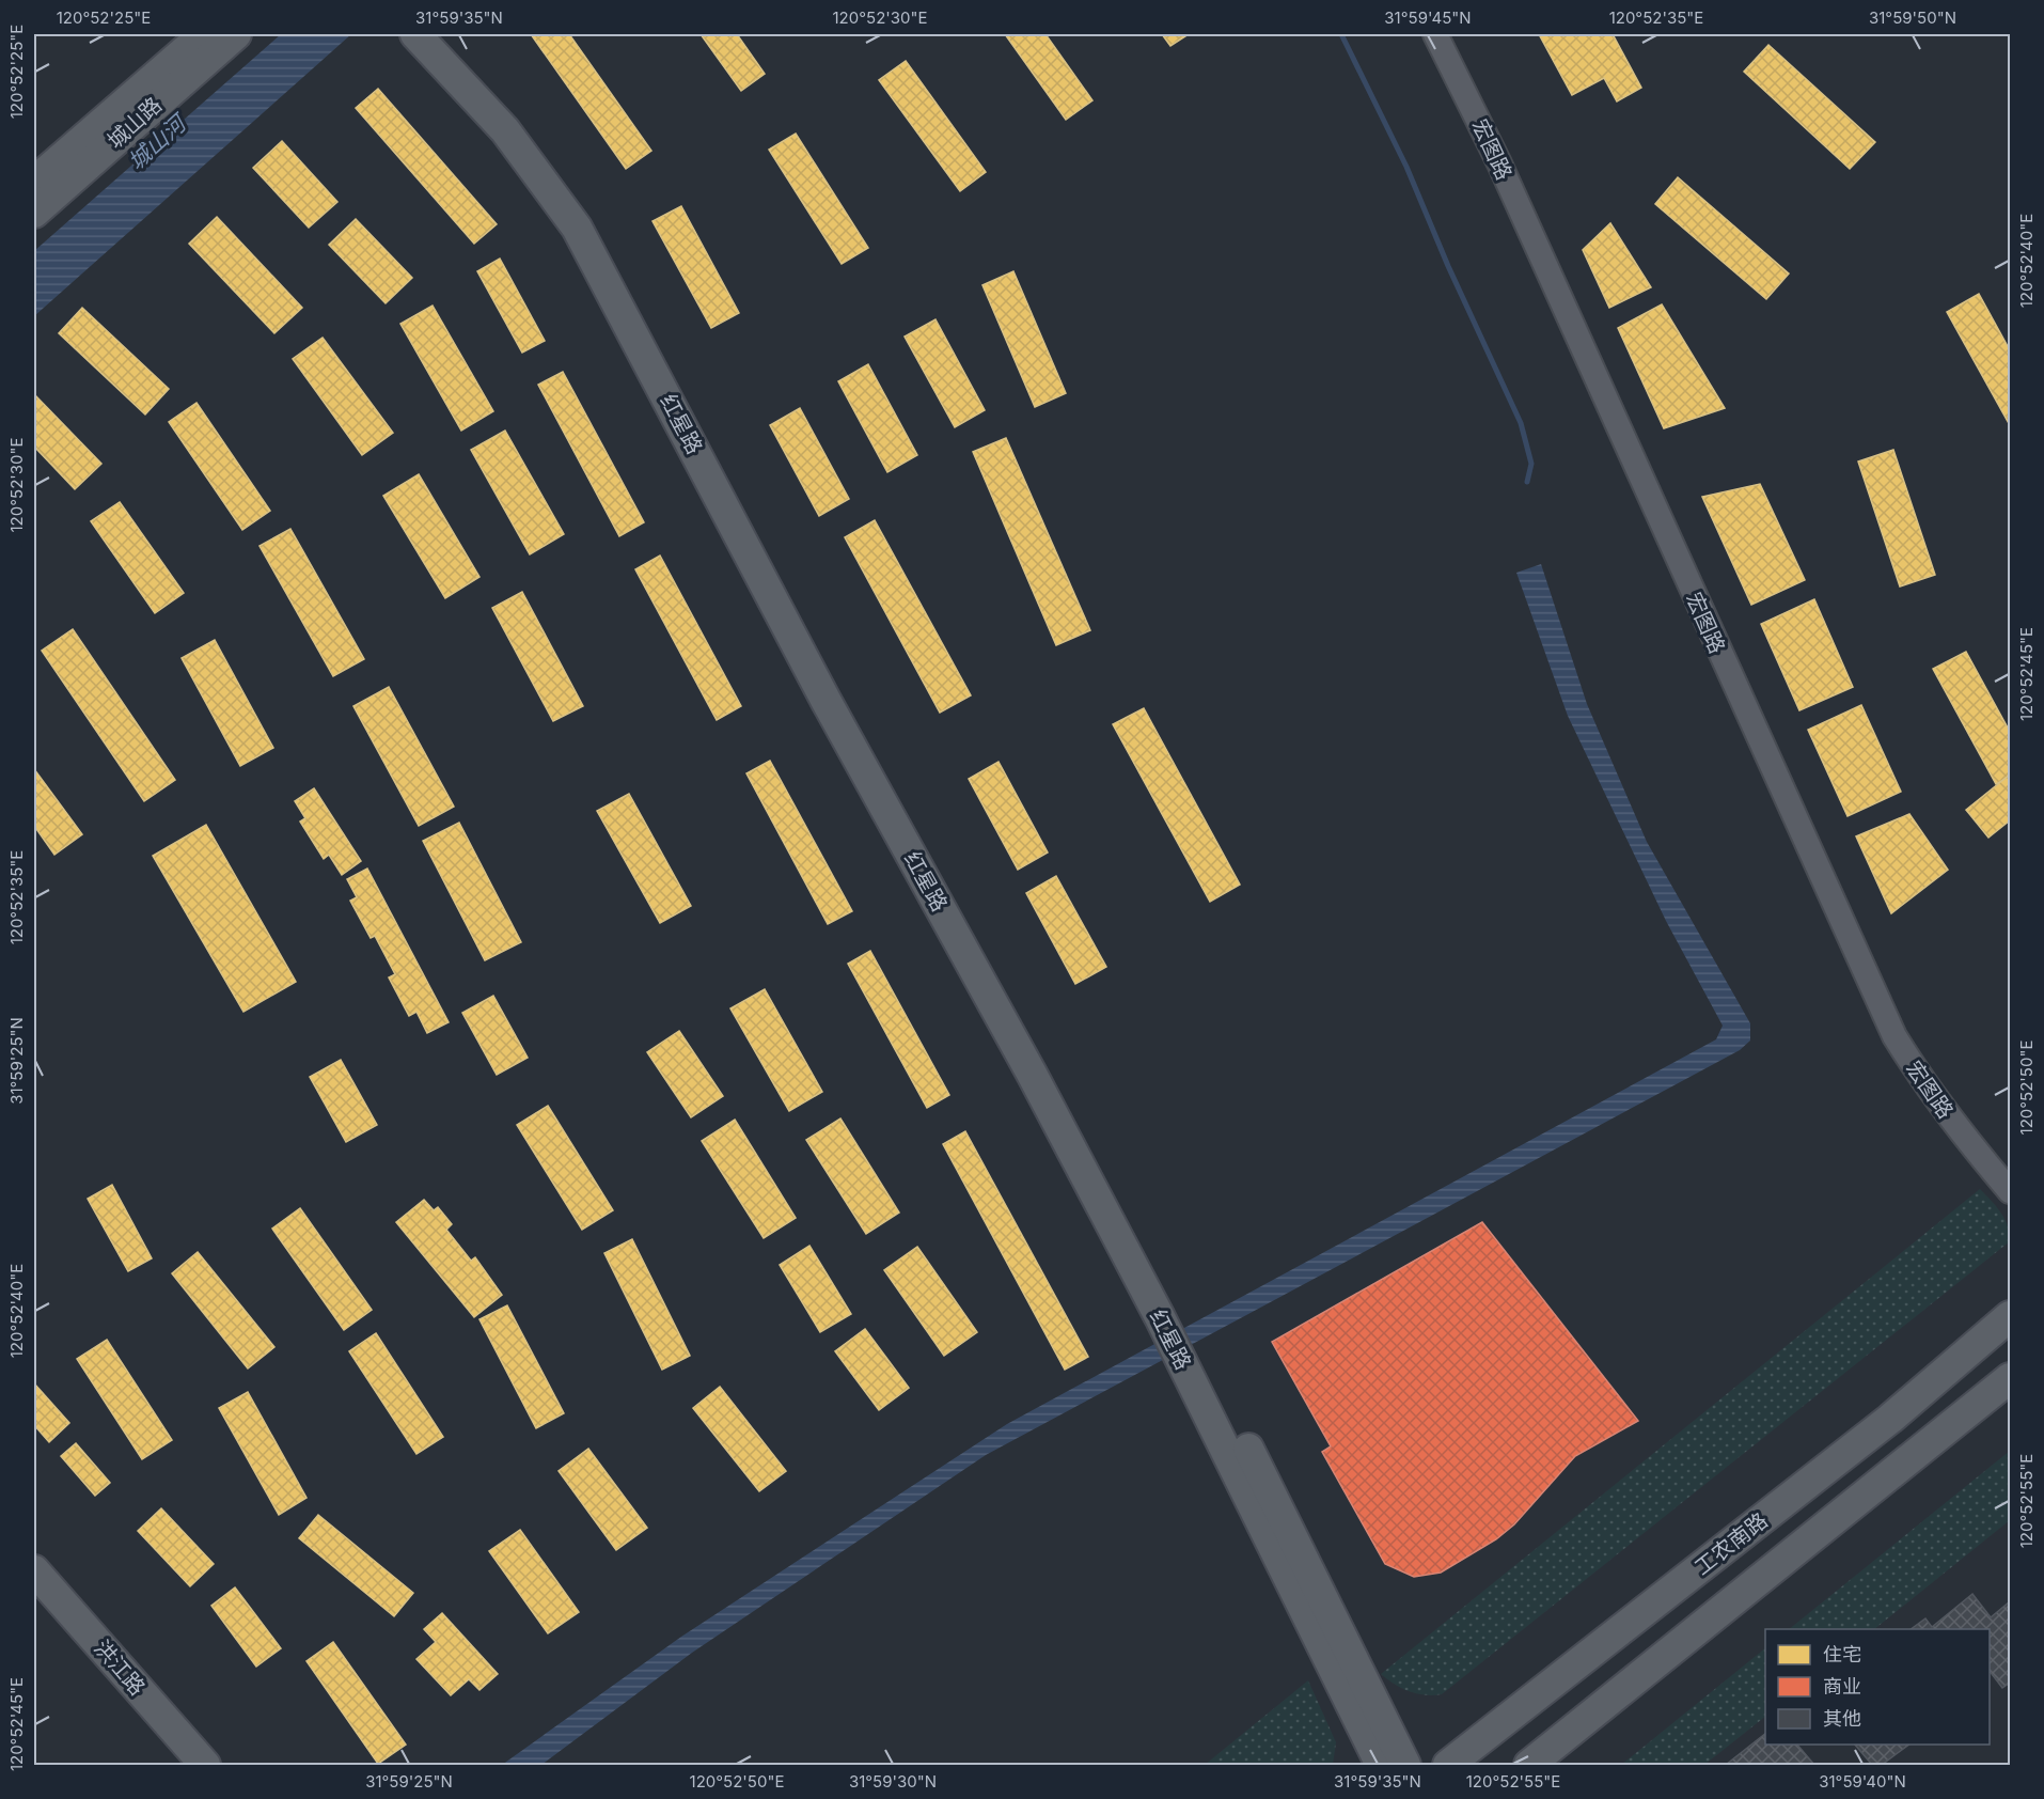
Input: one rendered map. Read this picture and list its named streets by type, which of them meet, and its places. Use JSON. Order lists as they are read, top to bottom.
{
  "streets": {
    "main road": [
      "城山路",
      "红星路",
      "工农南路",
      "洪江路"
    ],
    "street": ["宏图路"]
  },
  "water": ["城山河"],
  "legend": ["住宅", "商业", "其他"],
  "coordinates": [
    "120°52'25\"E",
    "31°59'35\"N",
    "120°52'30\"E",
    "31°59'45\"N",
    "120°52'35\"E",
    "31°59'50\"N",
    "120°52'40\"E",
    "120°52'45\"E",
    "31°59'25\"N",
    "120°52'50\"E",
    "120°52'55\"E",
    "31°59'30\"N",
    "31°59'40\"N"
  ]
}
